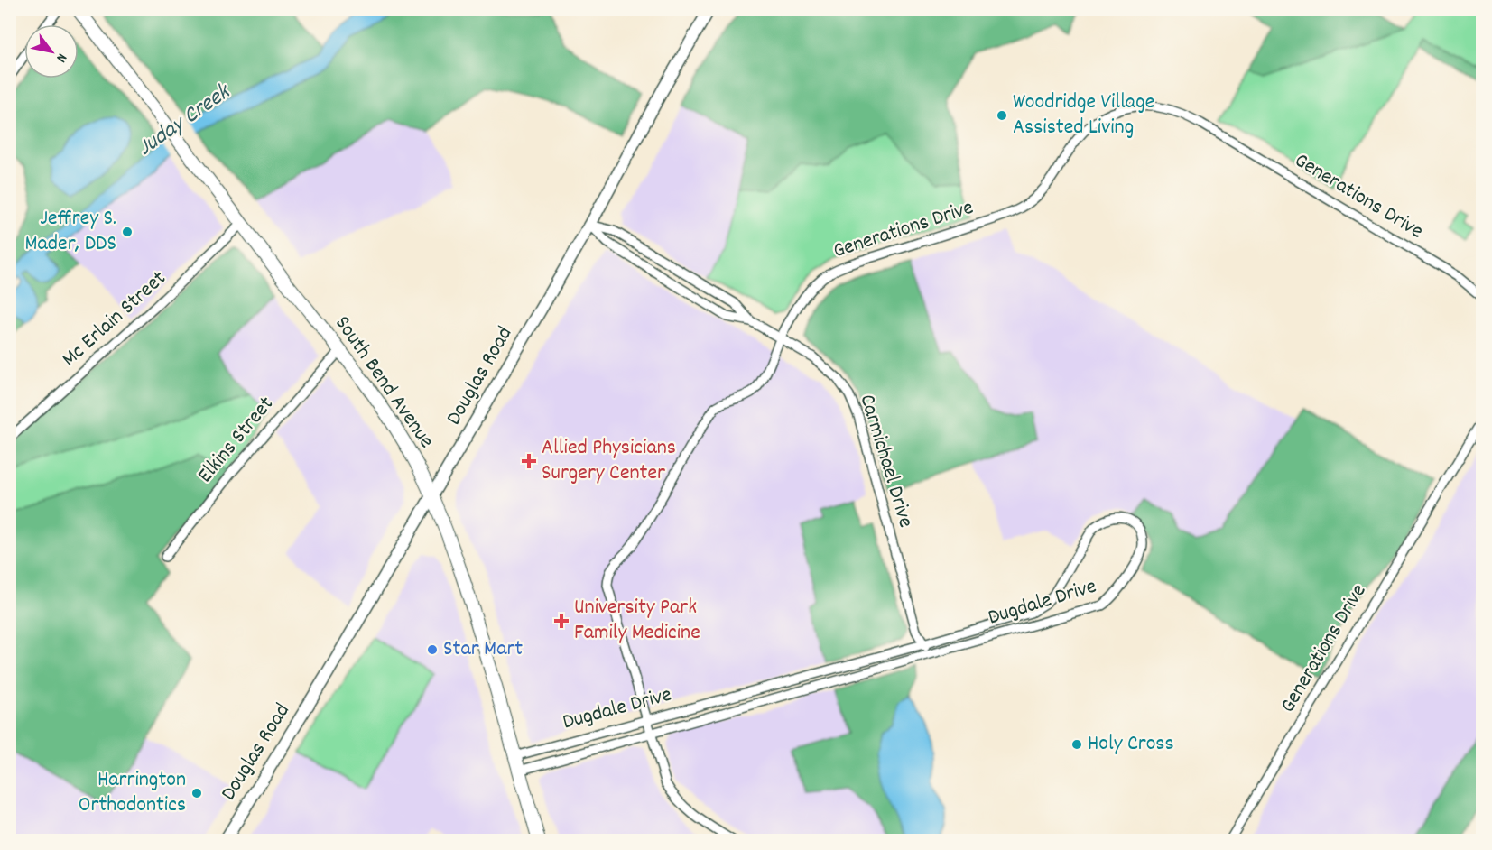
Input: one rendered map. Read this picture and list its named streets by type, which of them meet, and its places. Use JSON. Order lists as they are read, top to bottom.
{
  "streets": {
    "main road": ["South Bend Avenue"],
    "street": [
      "Generations Drive",
      "Mc Erlain Street",
      "Douglas Road",
      "Elkins Street",
      "Carmichael Drive",
      "Dugdale Drive"
    ]
  },
  "crossings": [
    ["Generations Drive", "Carmichael Drive"],
    ["Generations Drive", "Dugdale Drive"],
    ["Mc Erlain Street", "South Bend Avenue"],
    ["Douglas Road", "South Bend Avenue"],
    ["Douglas Road", "Carmichael Drive"],
    ["South Bend Avenue", "Elkins Street"],
    ["South Bend Avenue", "Dugdale Drive"],
    ["Carmichael Drive", "Dugdale Drive"]
  ],
  "water": ["Juday Creek"],
  "places": {
    "other": [
      "Woodridge Village Assisted Living",
      "Jeffrey S. Mader, DDS",
      "Star Mart",
      "Holy Cross",
      "Harrington Orthodontics"
    ],
    "health": ["Allied Physicians Surgery Center", "University Park Family Medicine"]
  },
  "north": "bottom right"
}
